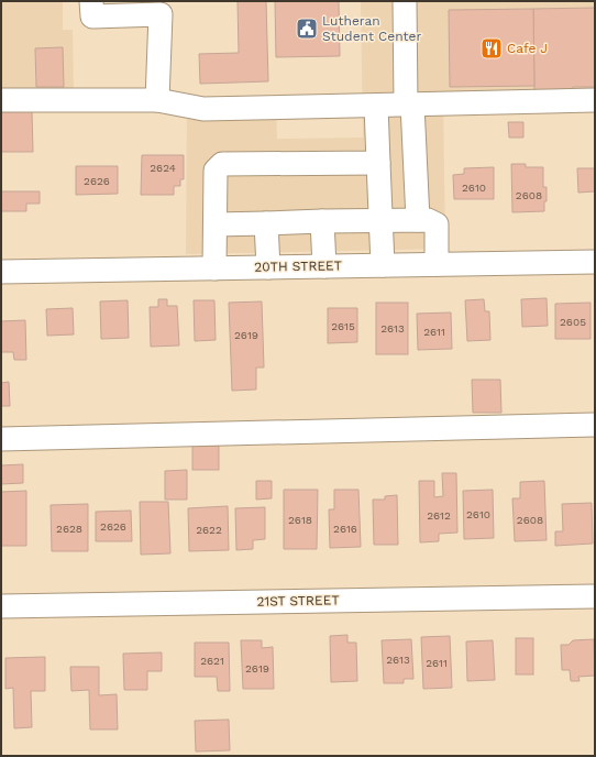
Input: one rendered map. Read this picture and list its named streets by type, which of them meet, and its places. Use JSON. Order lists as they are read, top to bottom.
{
  "streets": {
    "street": ["20TH STREET", "21ST STREET"]
  },
  "places": {
    "public building": ["Lutheran Student Center"],
    "restaurant": ["Cafe J"]
  },
  "house_numbers": [
    "2624",
    "2626",
    "2610",
    "2608",
    "2605",
    "2615",
    "2613",
    "2611",
    "2619",
    "2610",
    "2612",
    "2618",
    "2608",
    "2626",
    "2628",
    "2616",
    "2622",
    "2613",
    "2621",
    "2611",
    "2619"
  ]
}
